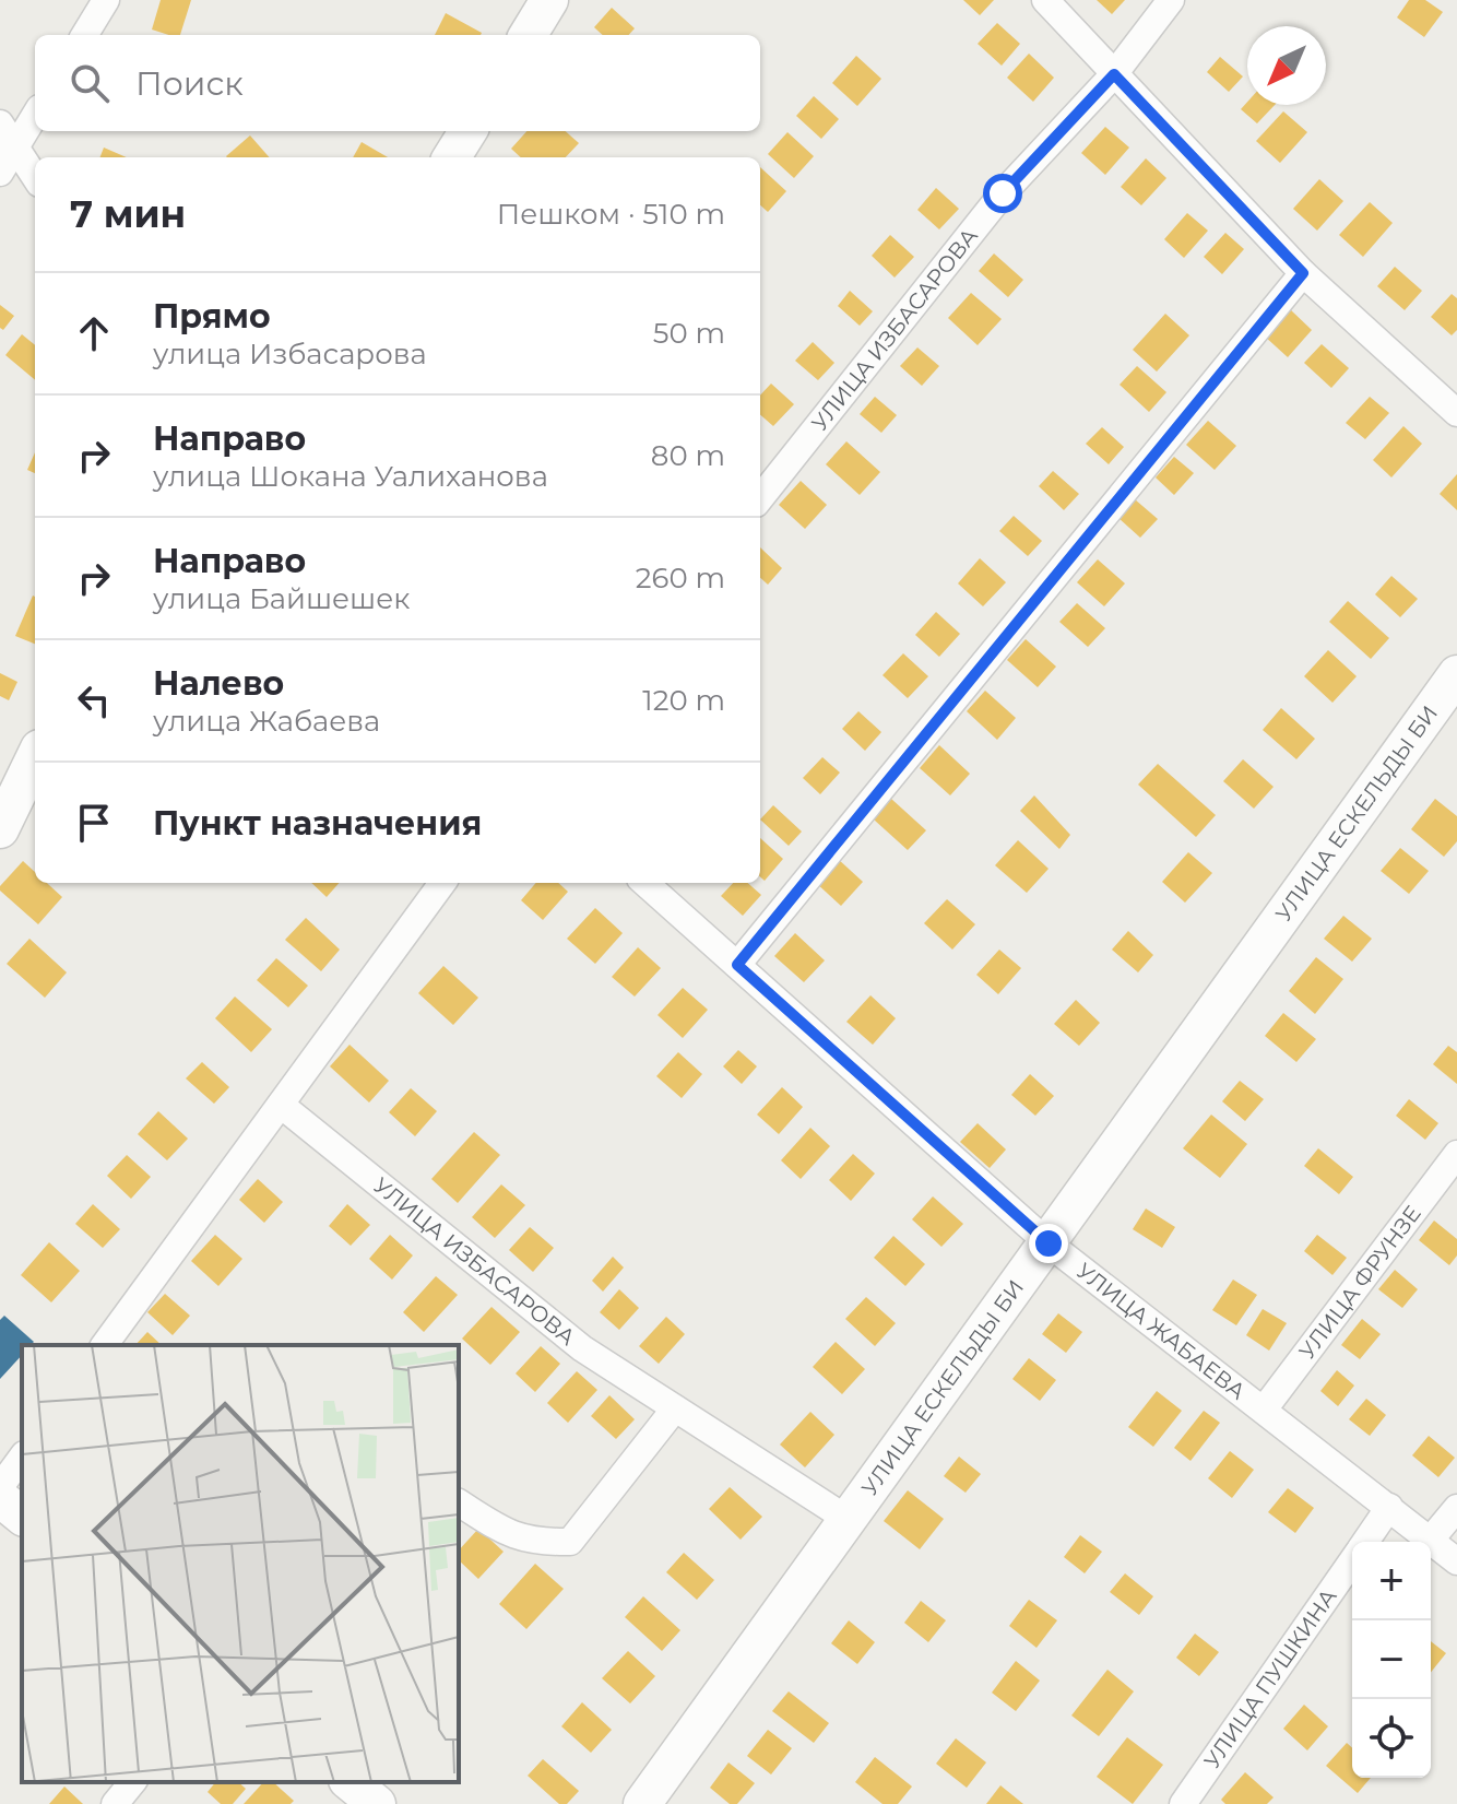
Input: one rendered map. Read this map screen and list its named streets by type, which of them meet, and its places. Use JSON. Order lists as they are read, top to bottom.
{
  "streets": {
    "street": [
      "УЛИЦА ИЗБАСАРОВА",
      "УЛИЦА ЕСКЕЛЬДЫ БИ",
      "УЛИЦА ФРУНЗЕ",
      "УЛИЦА ЖАБАЕВА",
      "УЛИЦА ПУШКИНА"
    ]
  },
  "crossings": [
    ["УЛИЦА ИЗБАСАРОВА", "УЛИЦА ЕСКЕЛЬДЫ БИ"],
    ["УЛИЦА ЕСКЕЛЬДЫ БИ", "УЛИЦА ЖАБАЕВА"],
    ["УЛИЦА ФРУНЗЕ", "УЛИЦА ЖАБАЕВА"],
    ["УЛИЦА ЖАБАЕВА", "УЛИЦА ПУШКИНА"]
  ],
  "north": "bottom left",
  "page": {
    "search": "Поиск",
    "heading": ["7 мин", "Пешком · 510 m"],
    "list": [
      ["Прямо", "улица Избасарова", "50 m"],
      ["Направо", "улица Шокана Уалиханова", "80 m"],
      ["Направо", "улица Байшешек", "260 m"],
      ["Налево", "улица Жабаева", "120 m"],
      "Пункт назначения"
    ],
    "map_buttons": ["+", "−"]
  }
}
